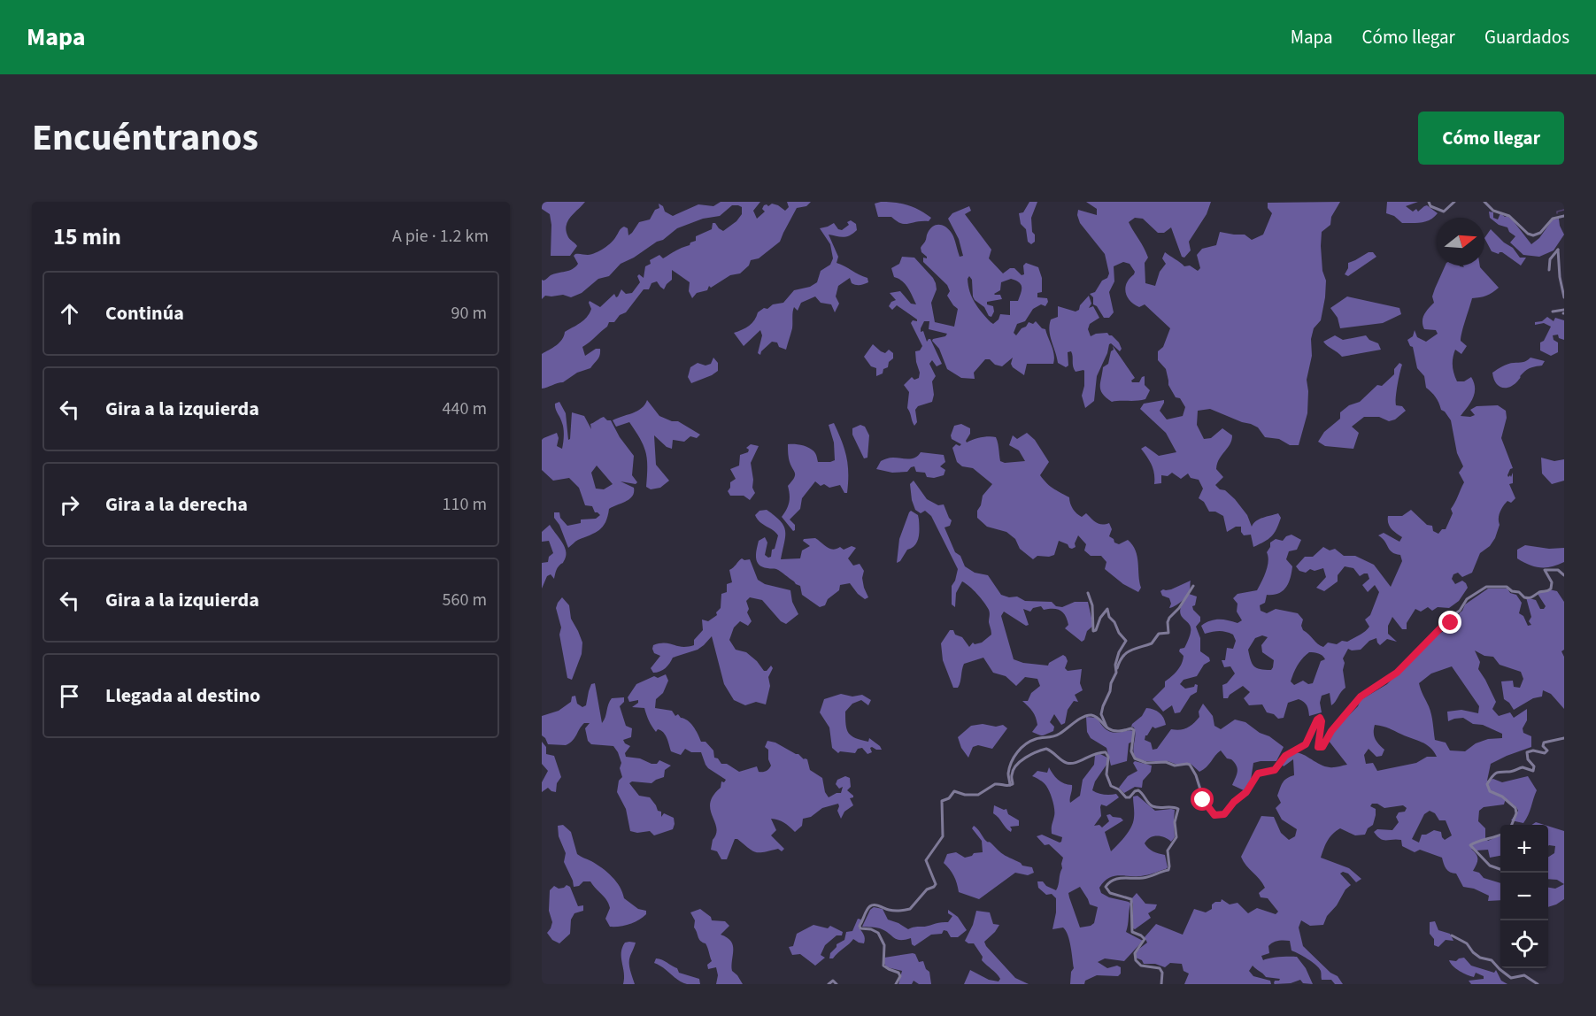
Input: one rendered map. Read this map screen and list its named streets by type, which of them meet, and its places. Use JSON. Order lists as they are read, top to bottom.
{
  "north": "right",
  "page": {
    "header": "Mapa",
    "nav": ["Mapa", "Cómo llegar", "Guardados"],
    "title": "Encuéntranos",
    "buttons": "Cómo llegar",
    "heading": ["15 min", "A pie · 1.2 km"],
    "list": [
      ["Continúa", "90 m"],
      ["Gira a la izquierda", "440 m"],
      ["Gira a la derecha", "110 m"],
      ["Gira a la izquierda", "560 m"],
      "Llegada al destino"
    ],
    "map_buttons": ["+", "−"]
  }
}
